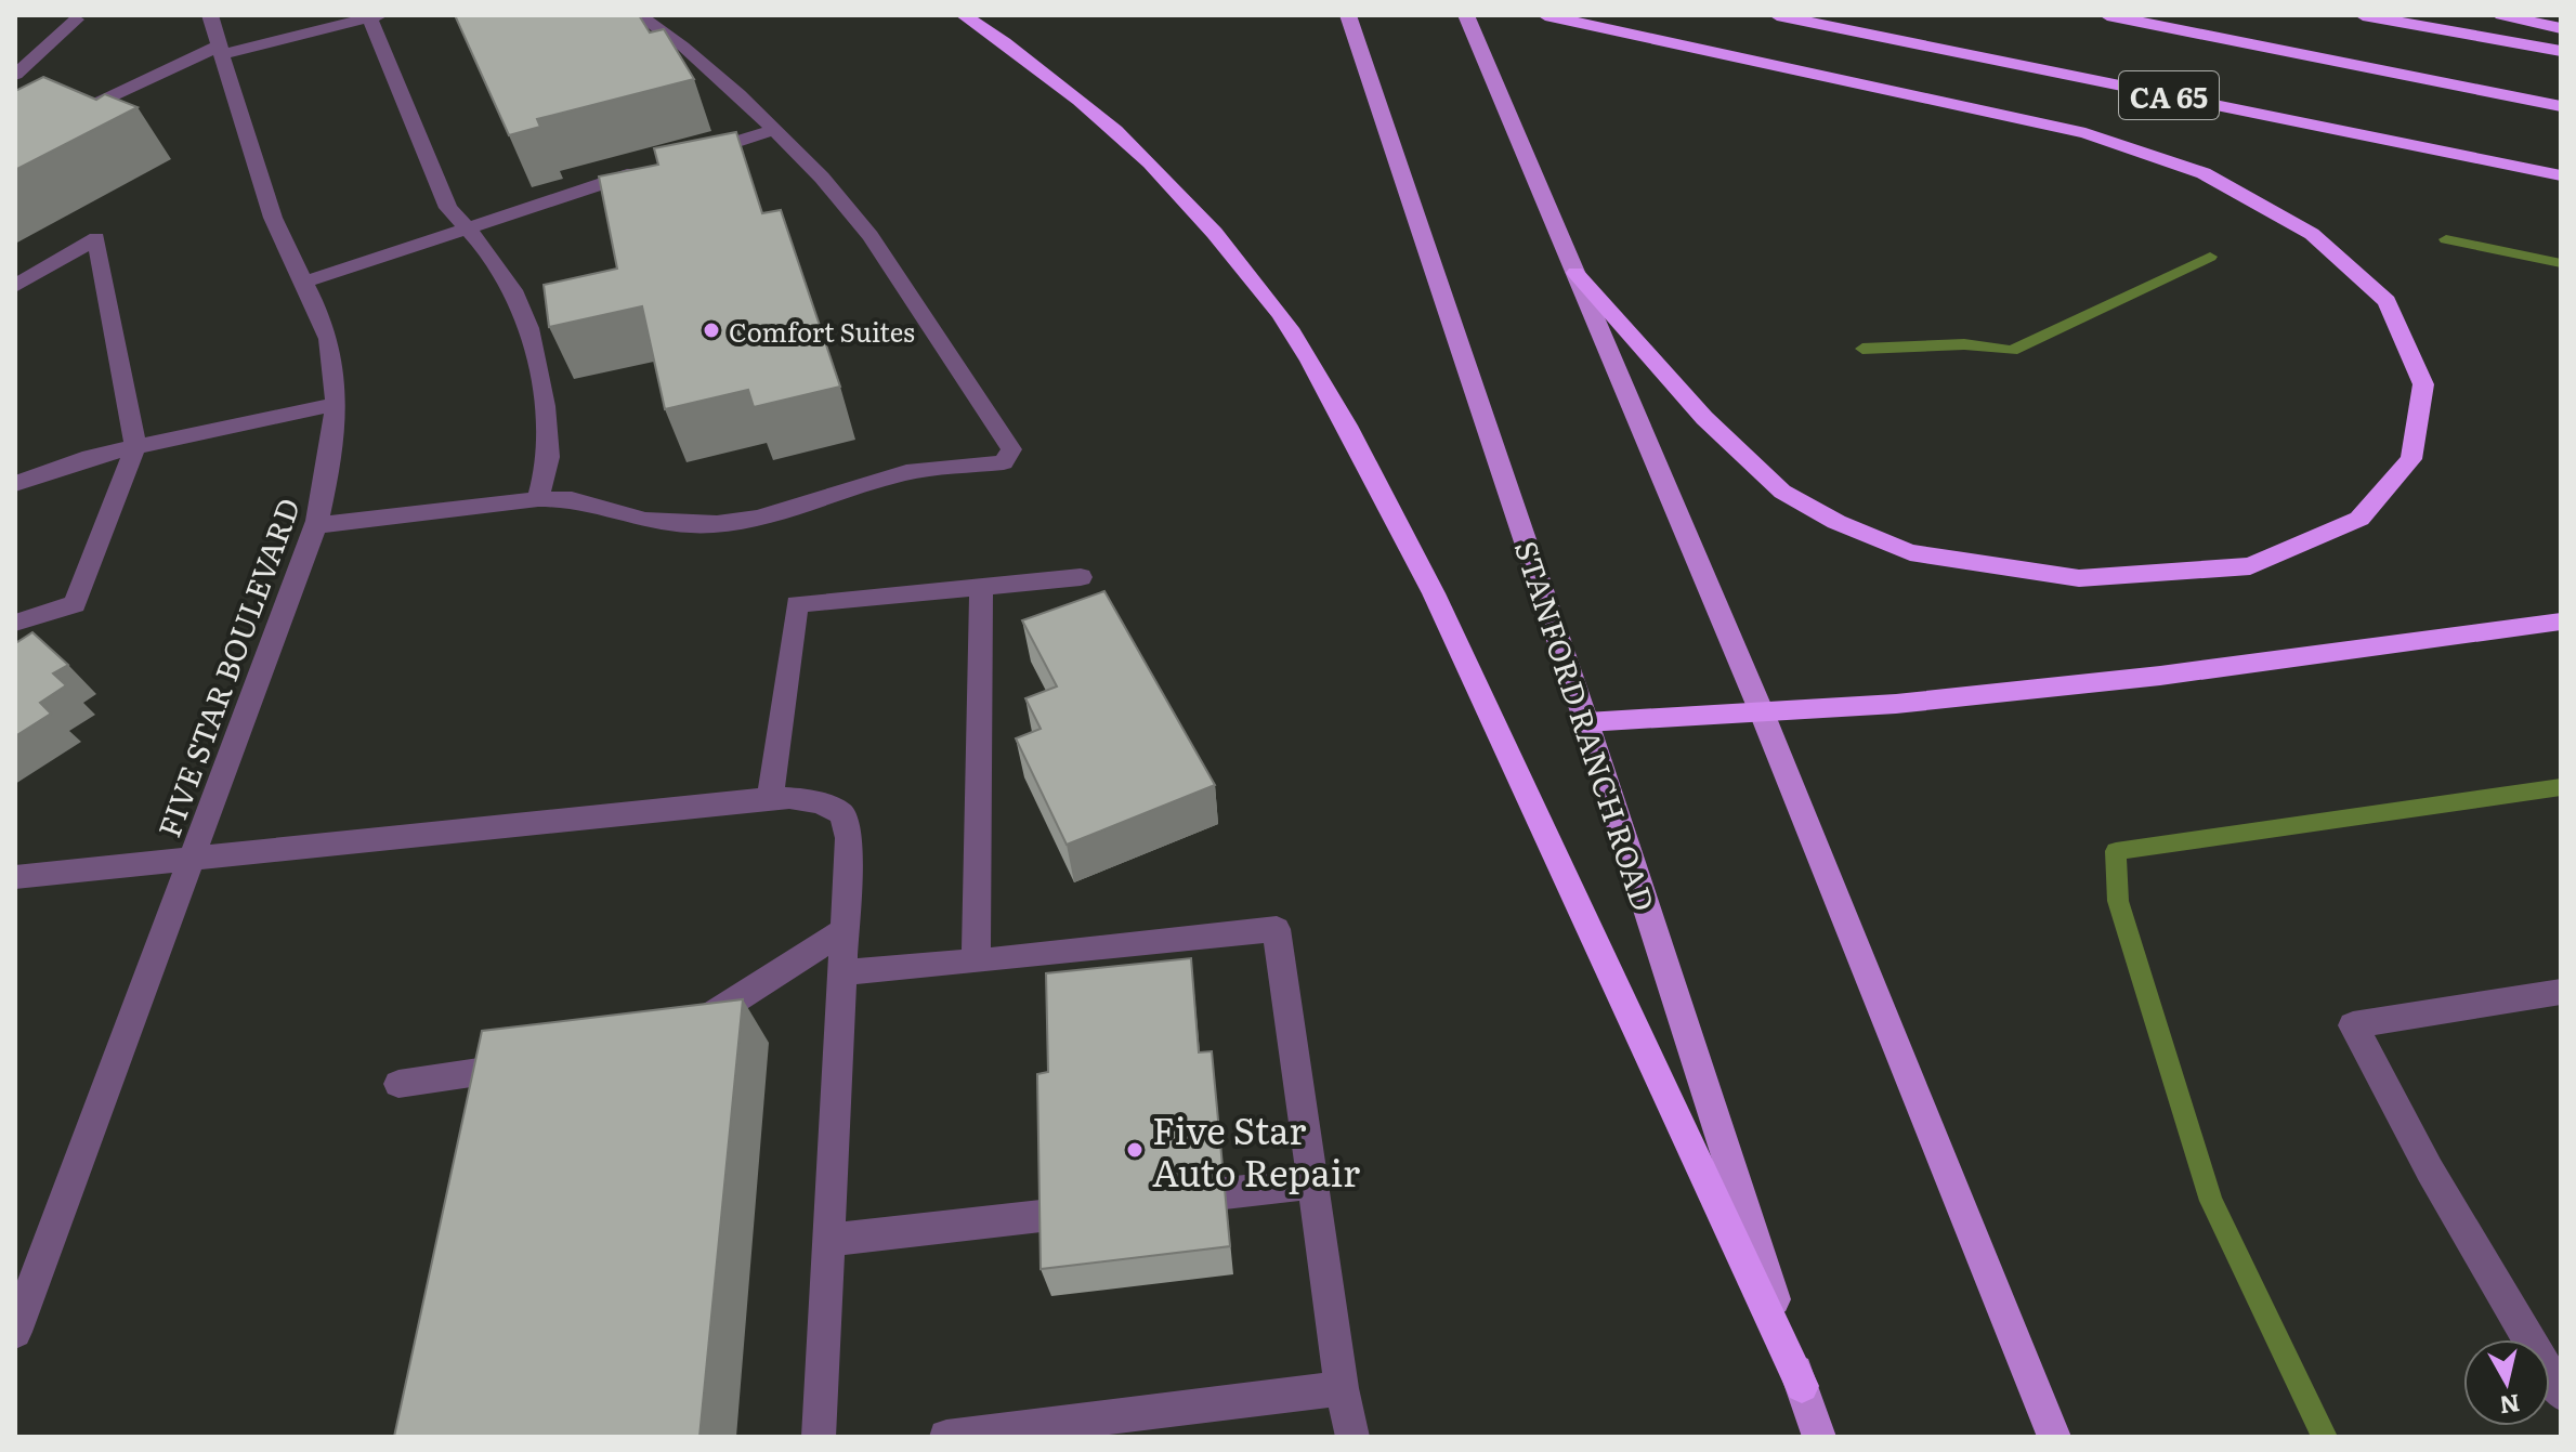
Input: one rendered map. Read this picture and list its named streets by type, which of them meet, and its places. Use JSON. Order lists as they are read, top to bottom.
{
  "streets": {
    "highway": ["CA 65"],
    "main road": ["STANFORD RANCH ROAD"],
    "street": ["FIVE STAR BOULEVARD"]
  },
  "places": ["Comfort Suites", "Five Star Auto Repair"],
  "north": "bottom"
}
